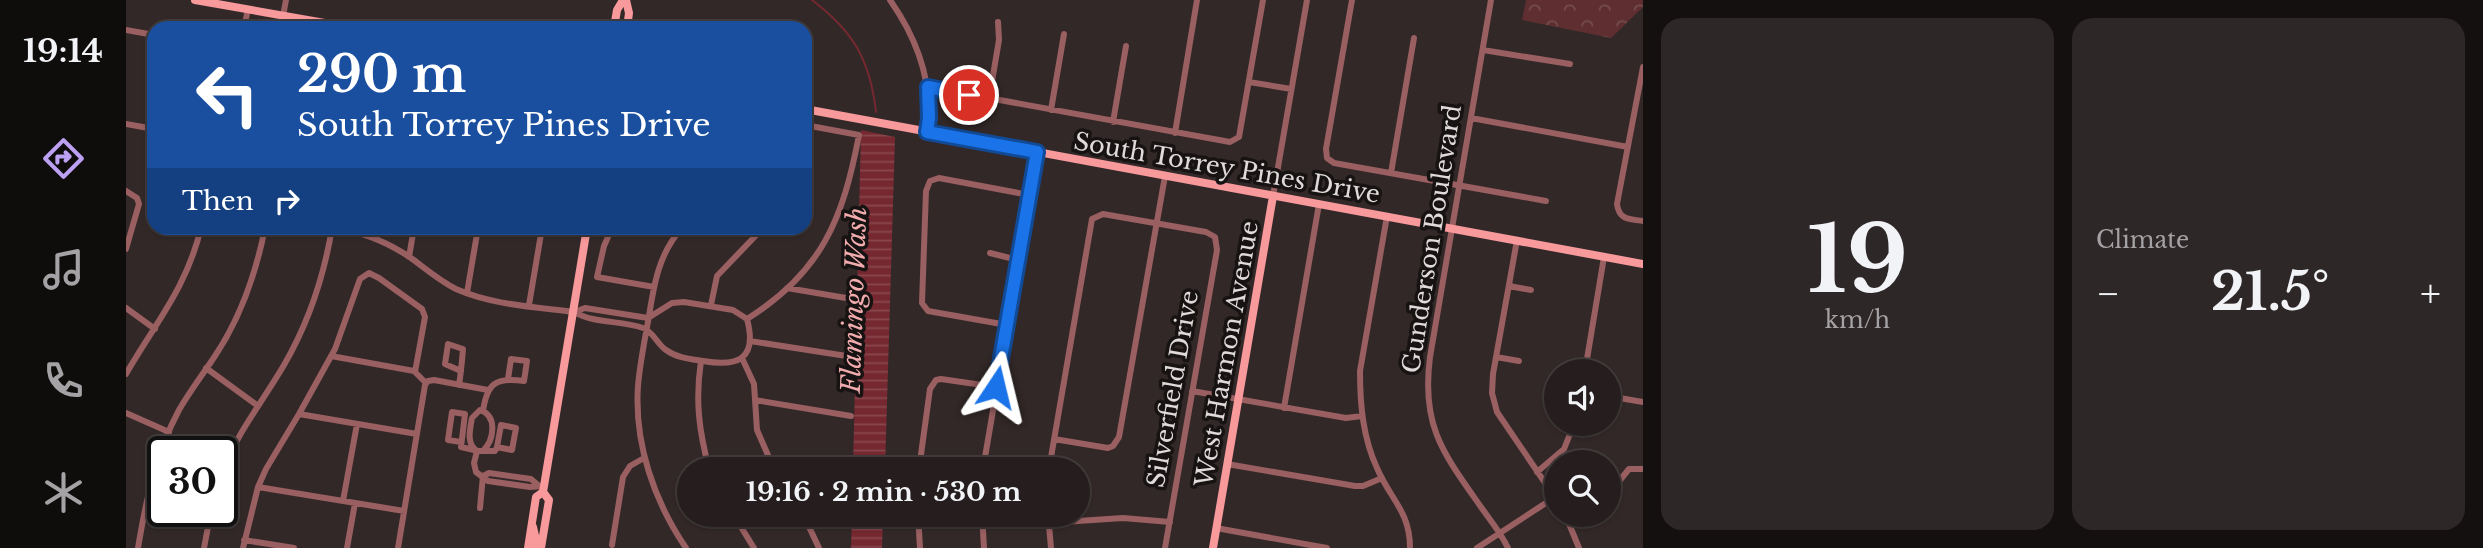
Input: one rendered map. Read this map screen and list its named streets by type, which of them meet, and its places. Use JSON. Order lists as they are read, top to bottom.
{
  "streets": {
    "main road": ["South Torrey Pines Drive", "West Harmon Avenue"],
    "street": ["Gunderson Boulevard", "Silverfield Drive"]
  },
  "crossings": [
    ["South Torrey Pines Drive", "Gunderson Boulevard"],
    ["South Torrey Pines Drive", "West Harmon Avenue"]
  ],
  "water": ["Flamingo Wash"],
  "page": {
    "tabs": "19:14",
    "tile": [
      ["19", "km/h"],
      "Climate"
    ],
    "turn": ["290 m", "South Torrey Pines Drive"],
    "then": "Then",
    "heat": ["−", "21.5°", "+"],
    "limit": "30",
    "trip": "19:16 · 2 min · 530 m"
  }
}
